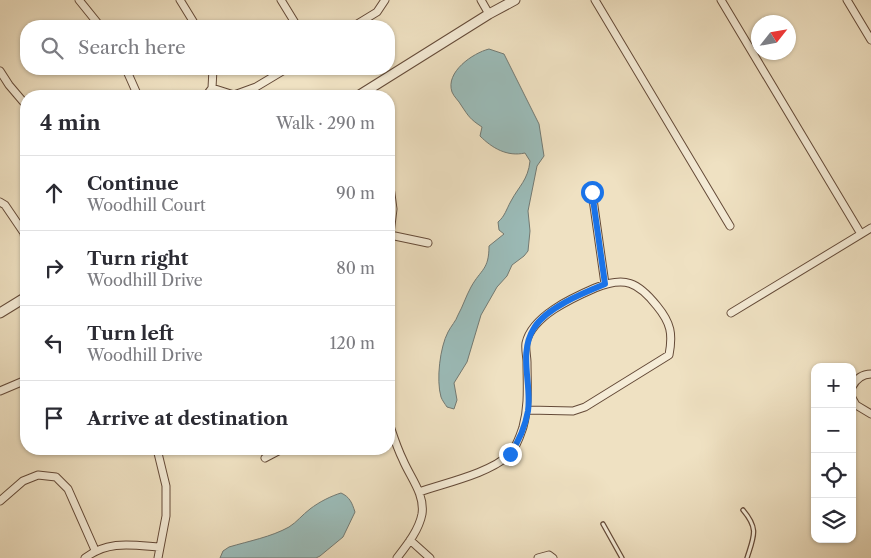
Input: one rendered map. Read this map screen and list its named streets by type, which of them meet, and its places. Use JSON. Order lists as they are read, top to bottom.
{
  "north": "top right",
  "page": {
    "search": "Search here",
    "heading": ["4 min", "Walk · 290 m"],
    "list": [
      ["Continue", "Woodhill Court", "90 m"],
      ["Turn right", "Woodhill Drive", "80 m"],
      ["Turn left", "Woodhill Drive", "120 m"],
      "Arrive at destination"
    ],
    "map_buttons": ["+", "−"]
  }
}
